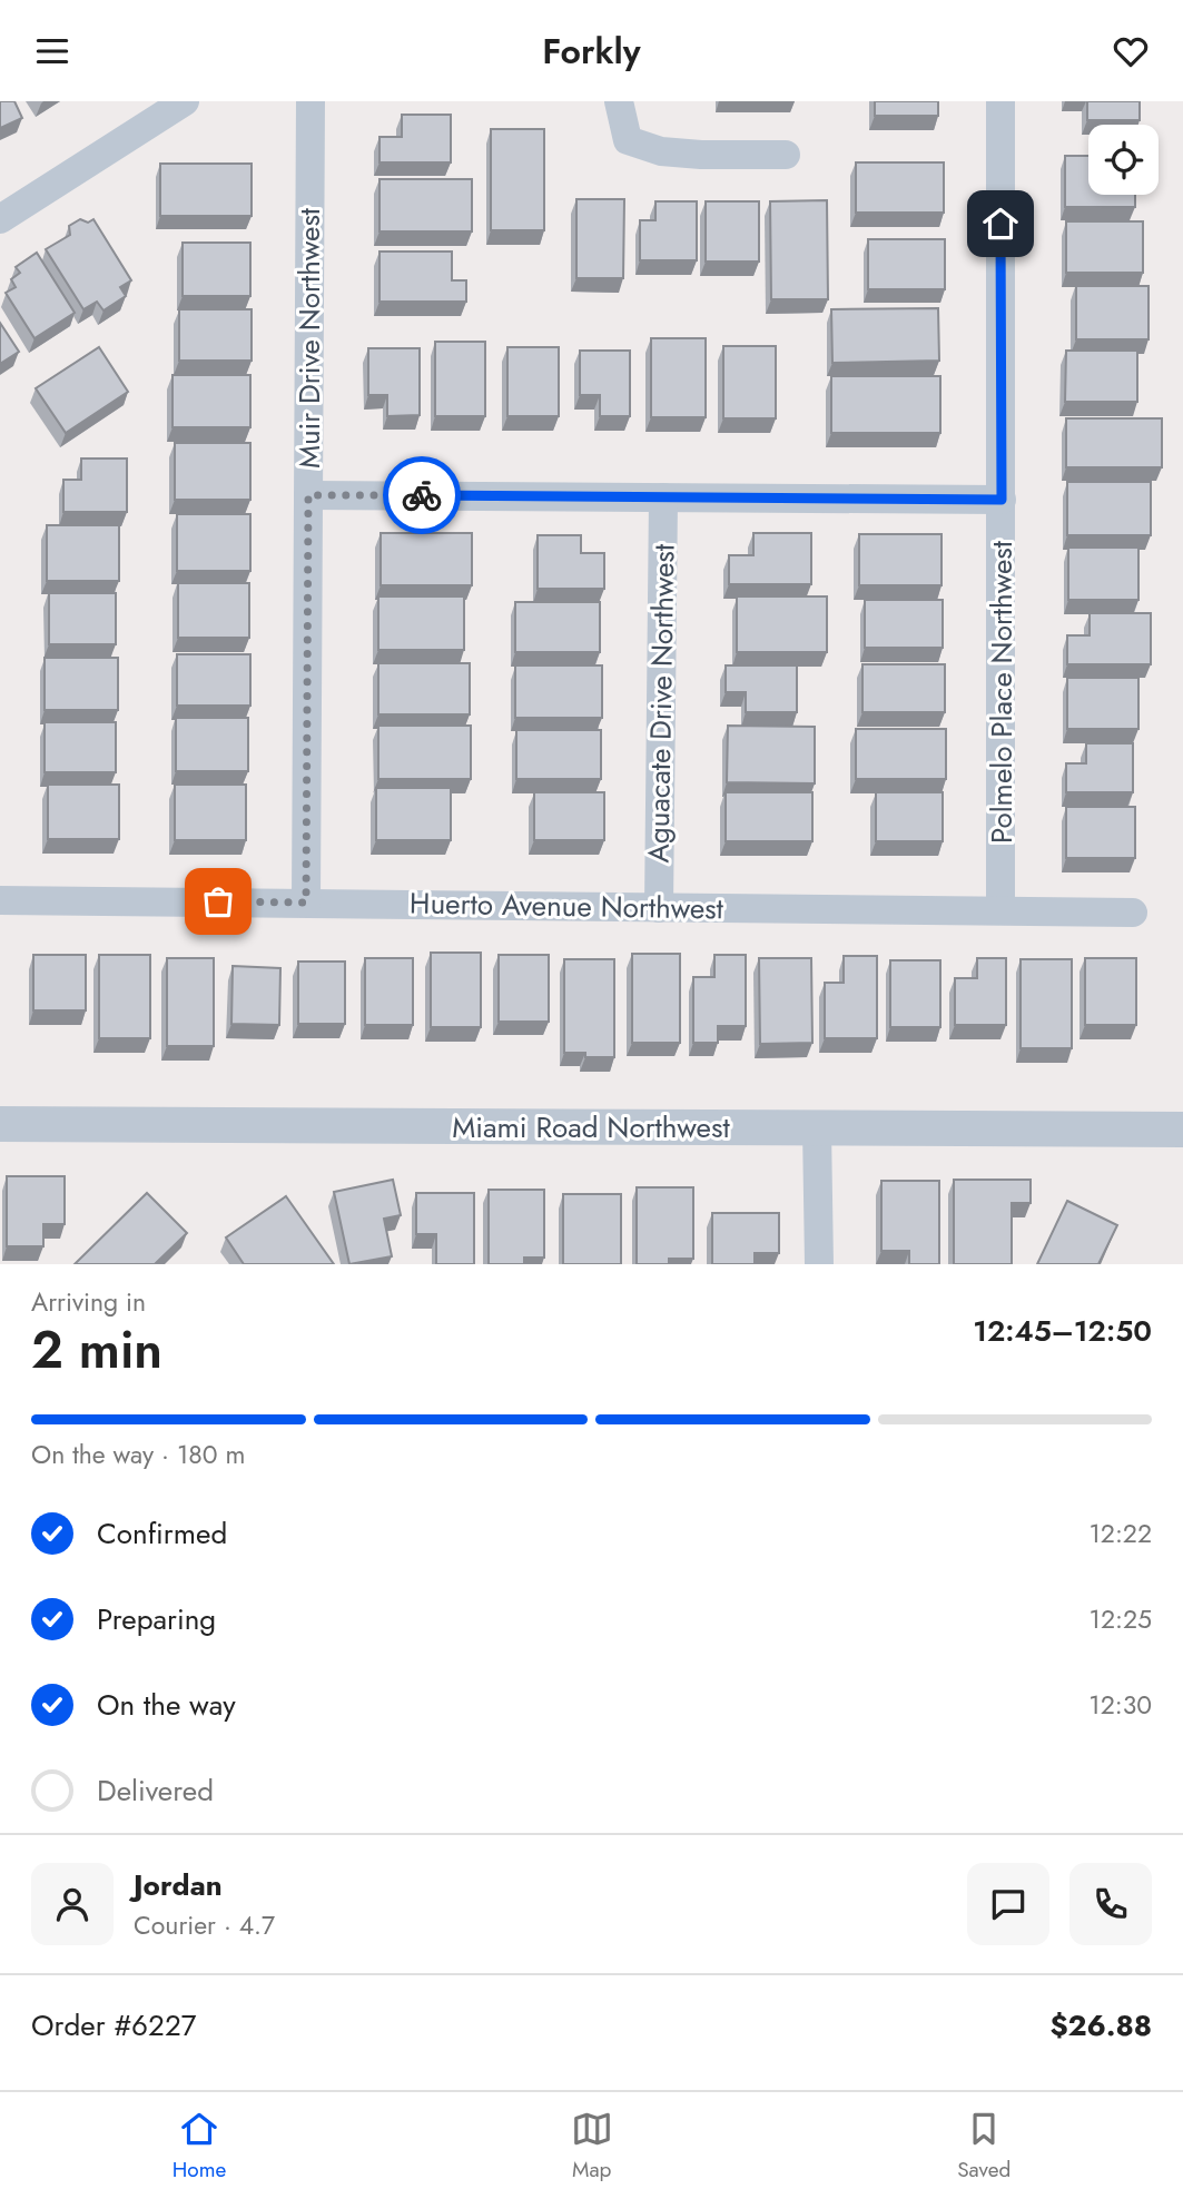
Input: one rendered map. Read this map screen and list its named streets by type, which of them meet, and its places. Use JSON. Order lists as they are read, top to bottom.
{
  "streets": {
    "street": [
      "Muir Drive Northwest",
      "Polmelo Place Northwest",
      "Aguacate Drive Northwest",
      "Huerto Avenue Northwest",
      "Miami Road Northwest"
    ]
  },
  "crossings": [
    ["Muir Drive Northwest", "Huerto Avenue Northwest"],
    ["Polmelo Place Northwest", "Huerto Avenue Northwest"],
    ["Aguacate Drive Northwest", "Huerto Avenue Northwest"]
  ],
  "page": {
    "header": "Forkly",
    "heading": ["2 min", "Arriving in", "12:45–12:50"],
    "panel": [
      "Jordan",
      "Courier · 4.7",
      "Order #6227",
      "$26.88"
    ],
    "bar": "On the way · 180 m",
    "list": [
      ["Confirmed", "12:22"],
      ["Preparing", "12:25"],
      ["On the way", "12:30"],
      "Delivered"
    ],
    "tabs": ["Home", "Map", "Saved"]
  }
}
